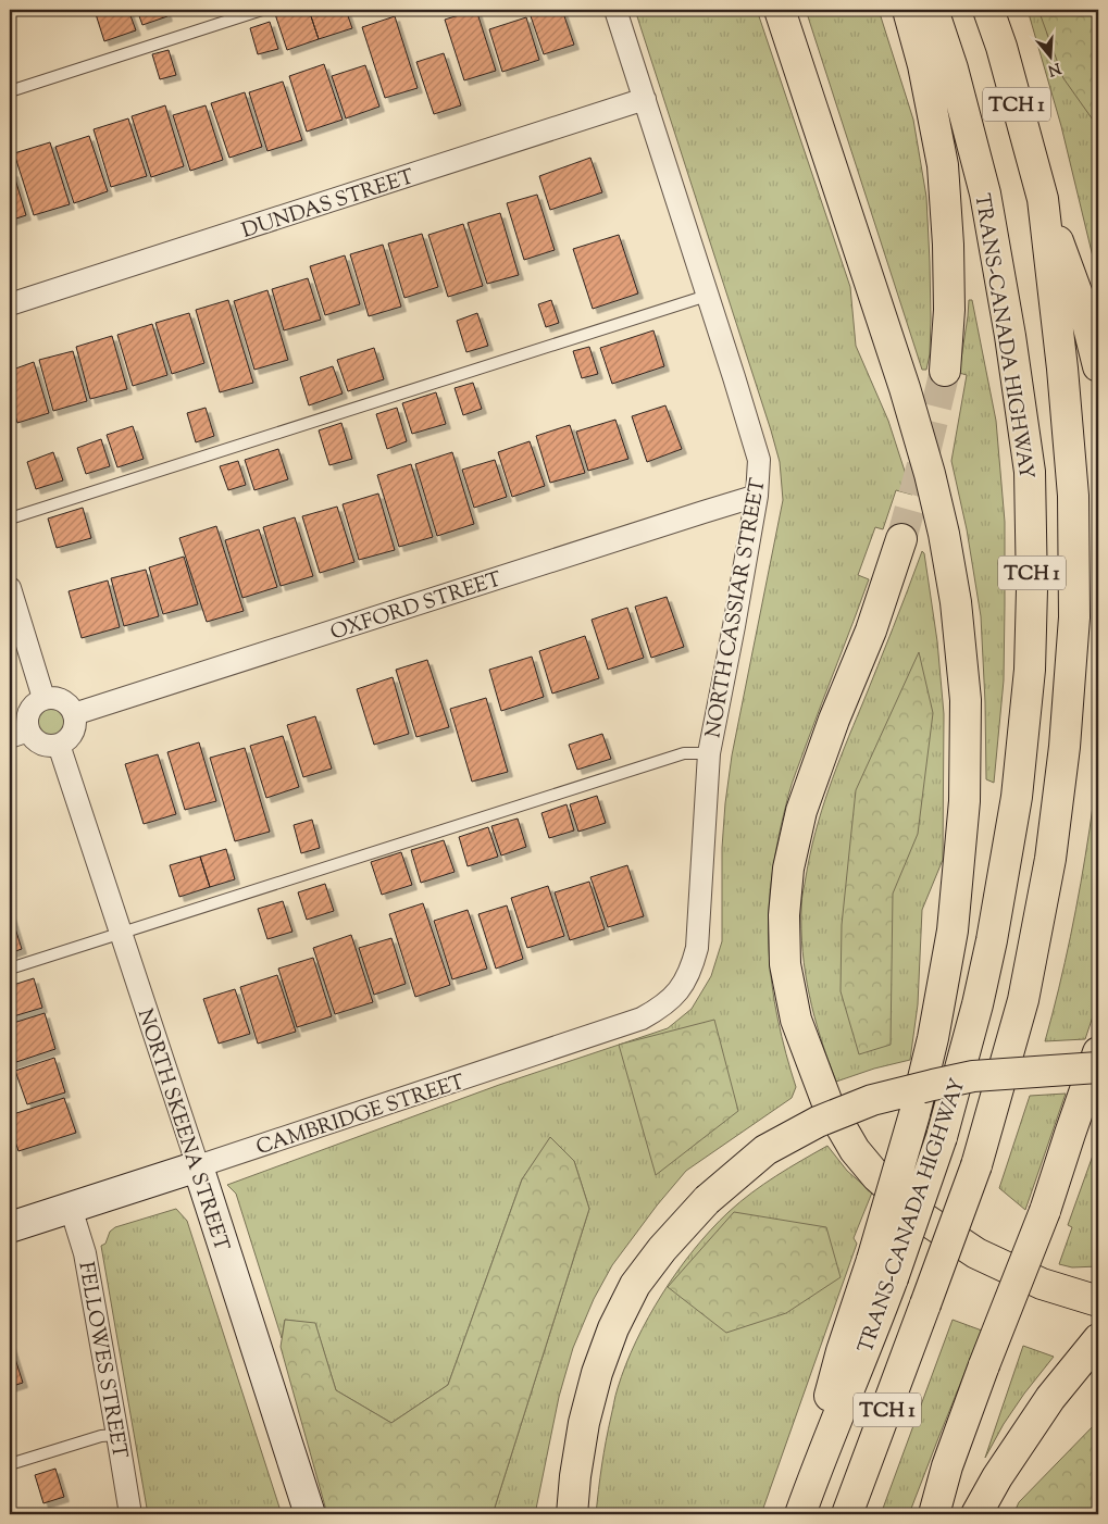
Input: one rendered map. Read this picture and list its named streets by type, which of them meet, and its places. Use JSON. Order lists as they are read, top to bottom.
{
  "streets": {
    "highway": ["TCH 1", "TRANS-CANADA HIGHWAY"],
    "street": [
      "DUNDAS STREET",
      "OXFORD STREET",
      "NORTH CASSIAR STREET",
      "CAMBRIDGE STREET",
      "NORTH SKEENA STREET",
      "FELLOWES STREET"
    ]
  },
  "crossings": [
    ["DUNDAS STREET", "NORTH CASSIAR STREET"],
    ["OXFORD STREET", "NORTH CASSIAR STREET"],
    ["OXFORD STREET", "NORTH SKEENA STREET"],
    ["NORTH CASSIAR STREET", "CAMBRIDGE STREET"],
    ["CAMBRIDGE STREET", "NORTH SKEENA STREET"],
    ["CAMBRIDGE STREET", "FELLOWES STREET"]
  ],
  "north": "bottom"
}
